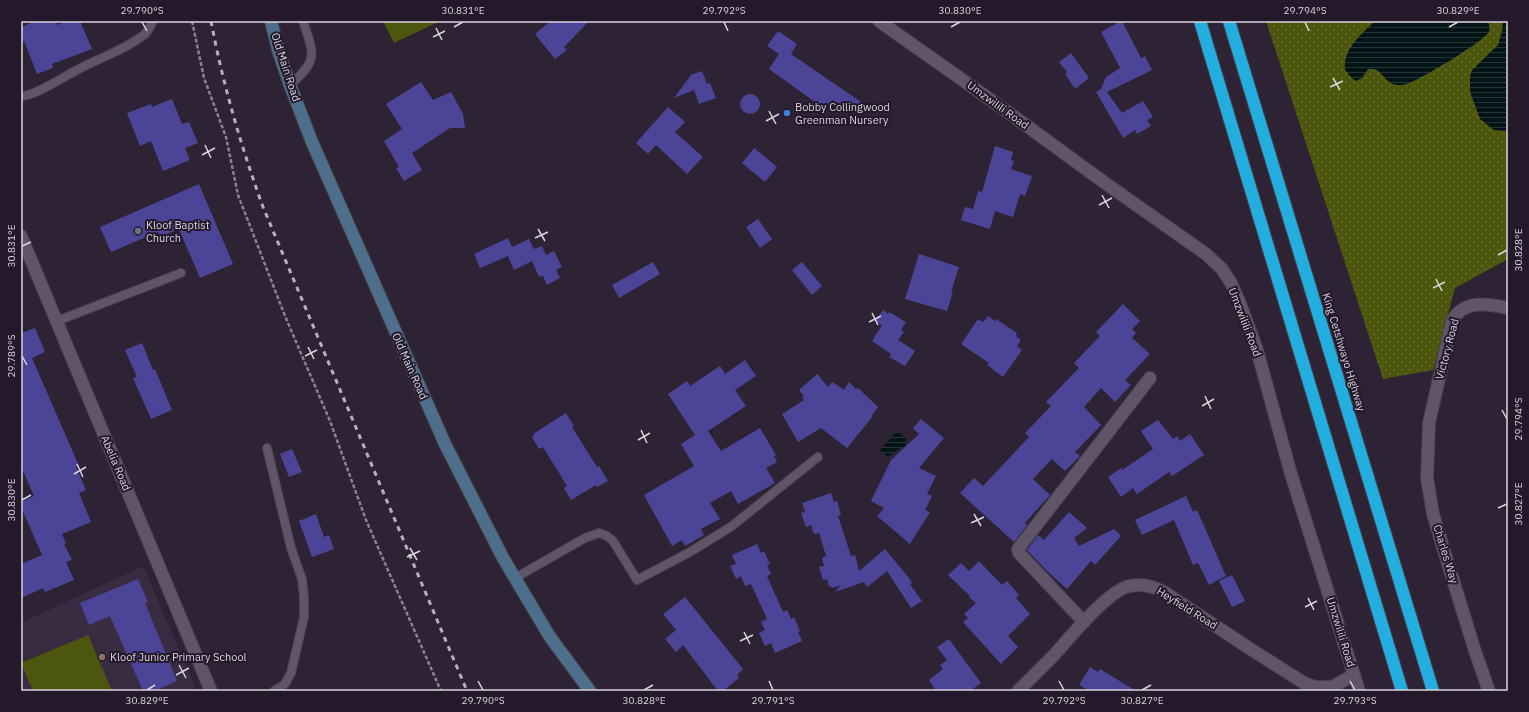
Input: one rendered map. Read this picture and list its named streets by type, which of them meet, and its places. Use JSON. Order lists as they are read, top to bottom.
{
  "streets": {
    "highway": ["King Cetshwayo Highway"],
    "street": [
      "Old Main Road",
      "Umzwilili Road",
      "Victory Road",
      "Abelia Road",
      "Charles Way",
      "Heyfield Road"
    ]
  },
  "crossings": [
    ["Umzwilili Road", "Heyfield Road"],
    ["Victory Road", "Charles Way"]
  ],
  "places": ["Bobby Collingwood Greenman Nursery", "Kloof Baptist Church", "Kloof Junior Primary School"],
  "coordinates": [
    "29.790°S",
    "30.831°E",
    "29.792°S",
    "30.830°E",
    "29.794°S",
    "30.829°E",
    "30.828°E",
    "29.789°S",
    "30.827°E",
    "29.791°S",
    "29.793°S"
  ]
}
